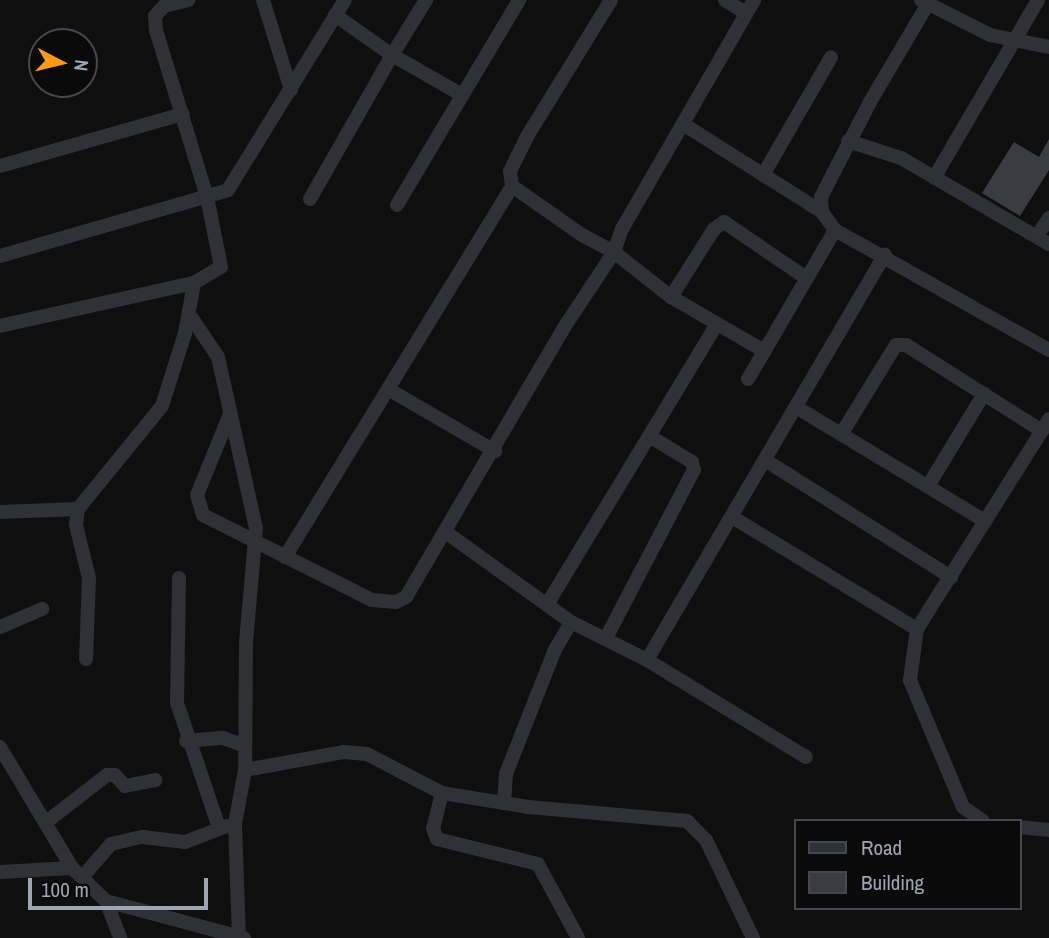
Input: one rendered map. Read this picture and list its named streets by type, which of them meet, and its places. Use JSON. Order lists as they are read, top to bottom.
{
  "legend": ["Road", "Building"],
  "scale_bar": "100 m",
  "north": "right"
}
